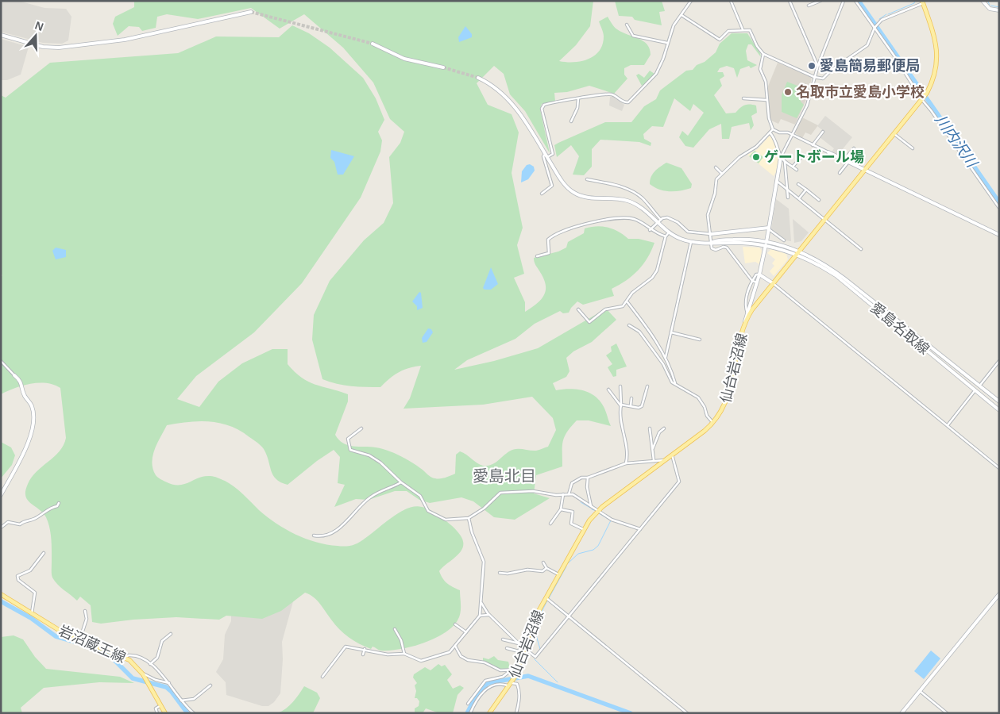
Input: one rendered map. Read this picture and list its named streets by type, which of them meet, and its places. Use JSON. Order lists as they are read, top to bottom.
{
  "streets": {
    "main road": ["仙台岩沼線", "岩沼蔵王線"],
    "street": ["愛島名取線"]
  },
  "crossings": [
    ["愛島名取線", "仙台岩沼線"]
  ],
  "districts": ["愛島北目"],
  "water": ["川内沢川"],
  "places": ["愛島簡易郵便局", "名取市立愛島小学校", "ゲートボール場"],
  "north": "top"
}
